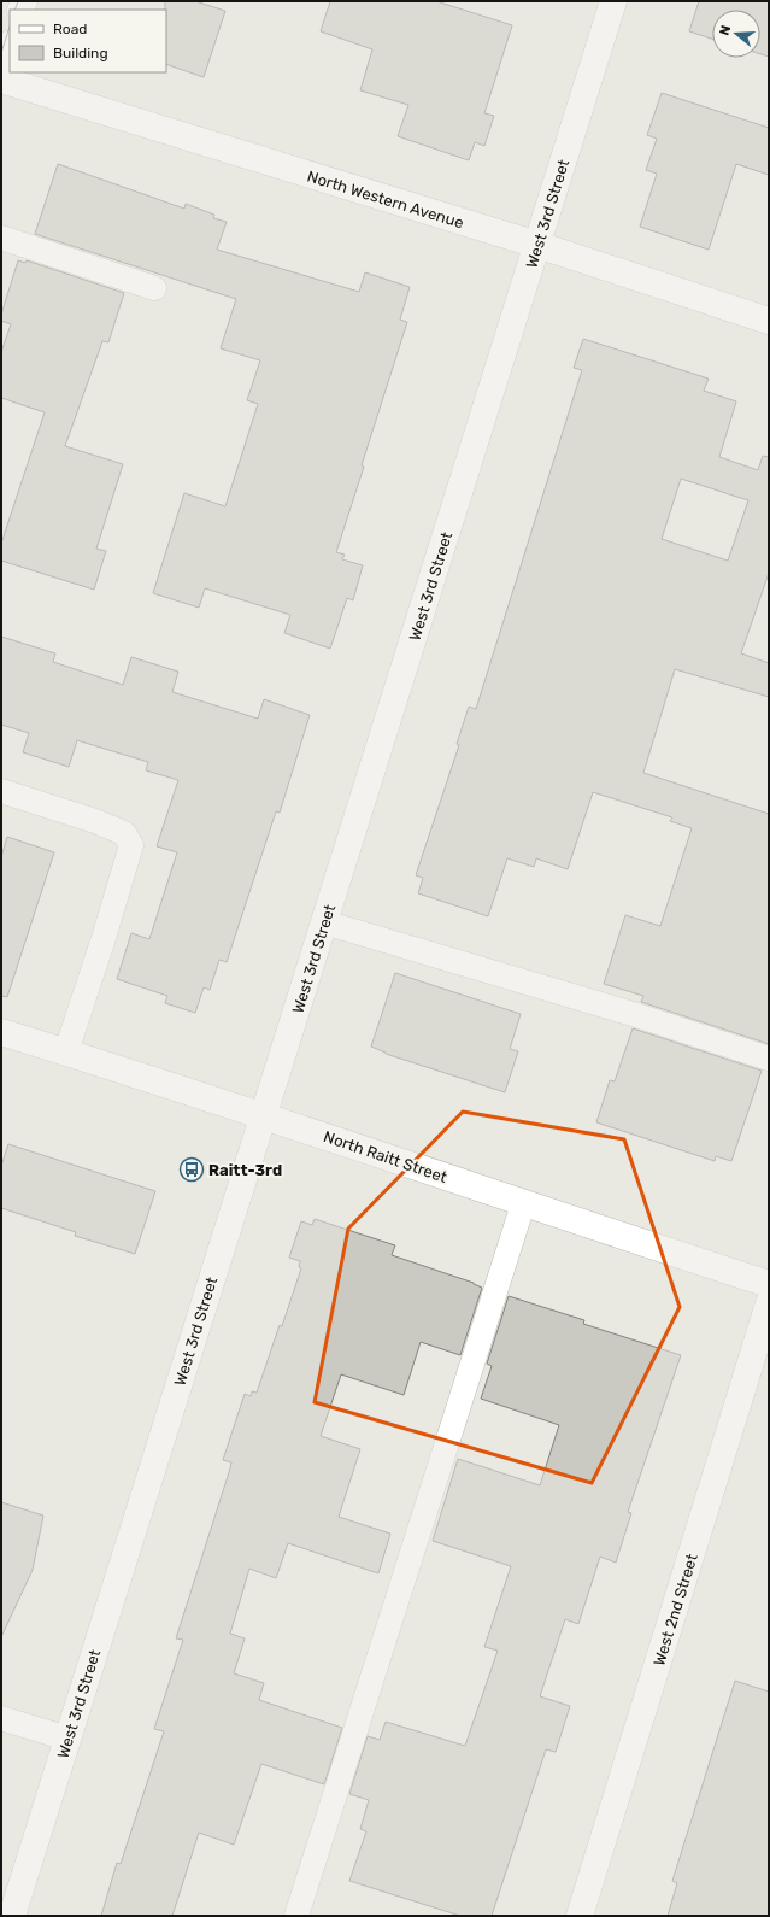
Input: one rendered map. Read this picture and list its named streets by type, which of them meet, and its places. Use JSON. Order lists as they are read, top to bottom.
{
  "streets": {
    "street": [
      "North Western Avenue",
      "West 3rd Street",
      "North Raitt Street",
      "West 2nd Street"
    ]
  },
  "crossings": [
    ["North Western Avenue", "West 3rd Street"],
    ["West 3rd Street", "North Raitt Street"]
  ],
  "places": {
    "bus stop": ["Raitt-3rd"]
  },
  "legend": ["Road", "Building"],
  "north": "left"
}
